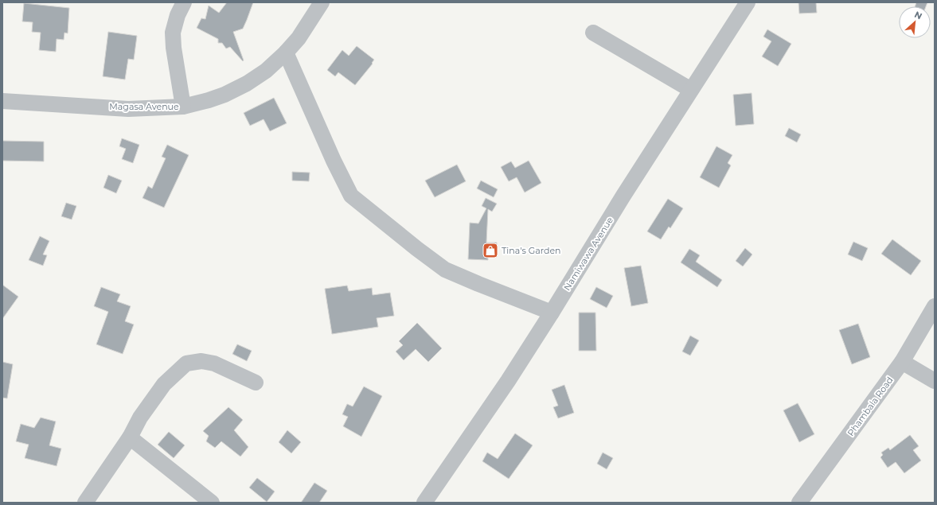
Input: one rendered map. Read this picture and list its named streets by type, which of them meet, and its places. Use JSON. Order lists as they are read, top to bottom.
{
  "streets": {
    "street": ["Magasa Avenue", "Namiwawa Avenue", "Phambala Road"]
  },
  "places": {
    "shop": ["Tina's Garden"]
  },
  "north": "top right"
}
